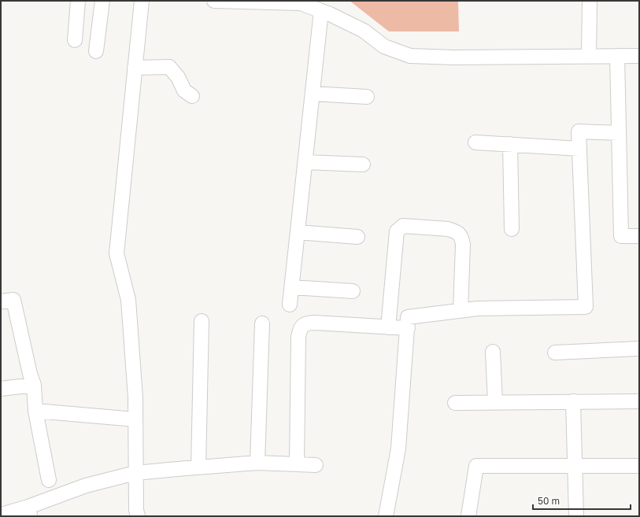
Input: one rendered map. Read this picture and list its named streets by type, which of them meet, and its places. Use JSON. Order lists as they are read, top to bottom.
{
  "scale_bar": "50 m"
}
